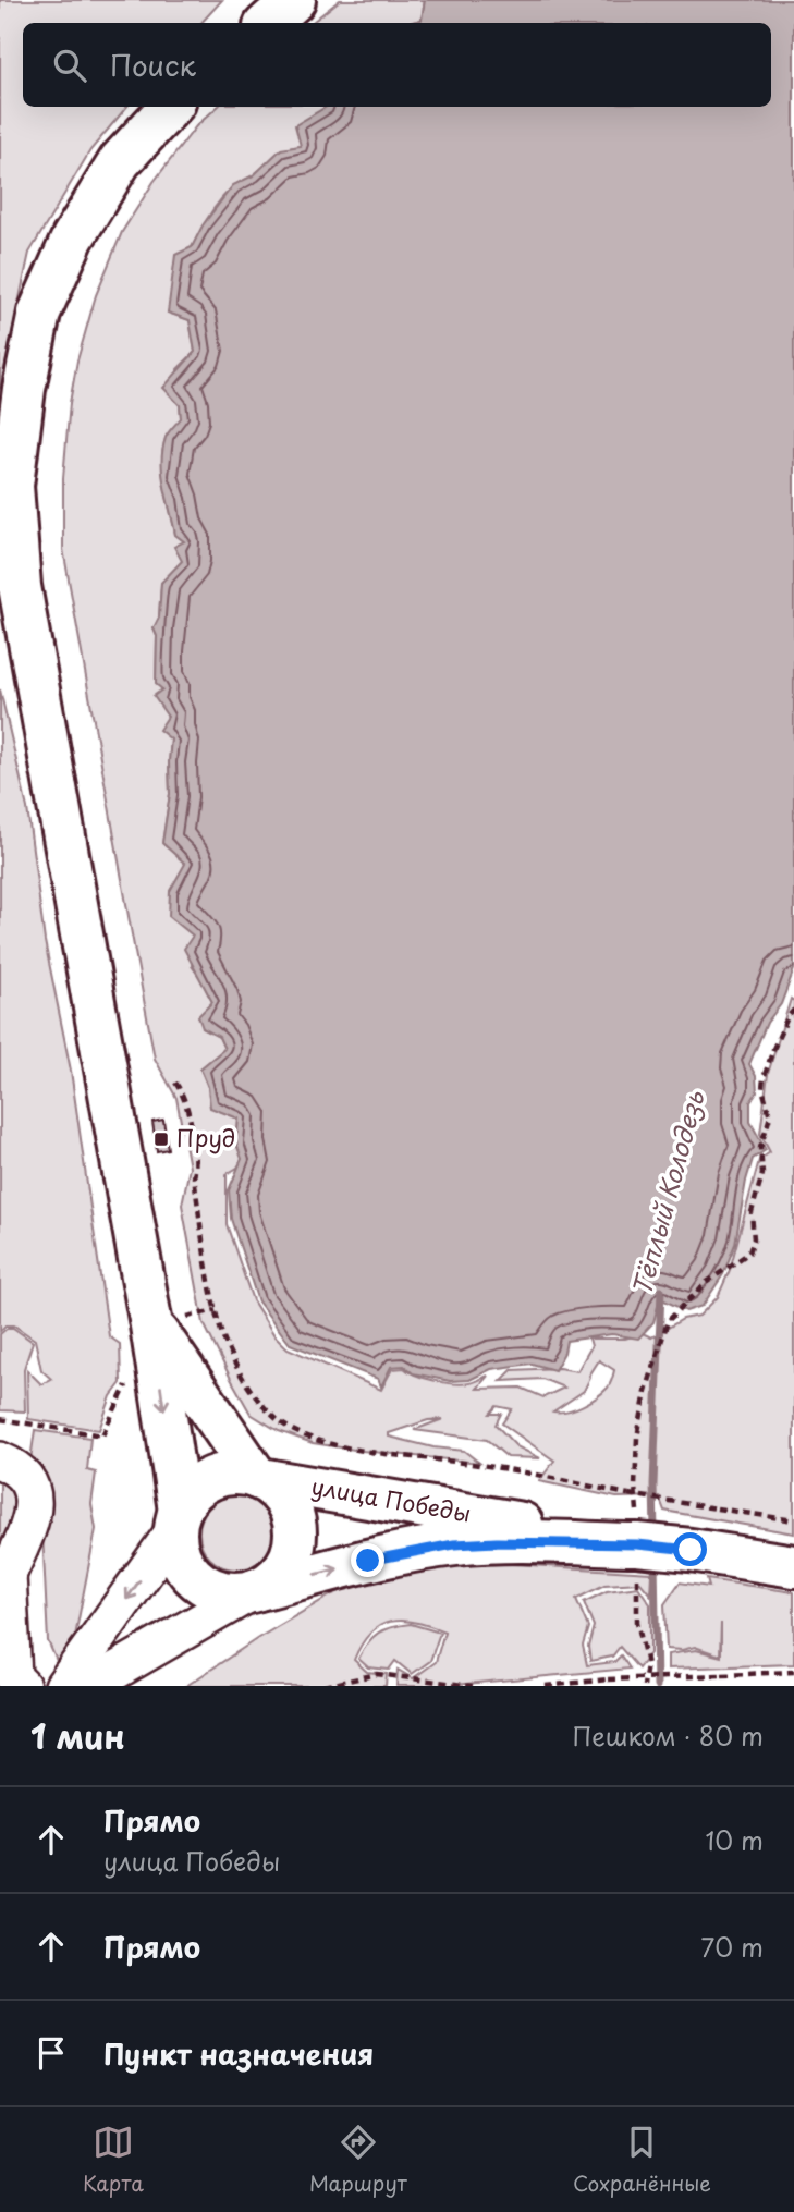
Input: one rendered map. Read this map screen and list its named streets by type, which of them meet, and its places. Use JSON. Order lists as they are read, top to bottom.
{
  "streets": {
    "main road": ["улица Победы"]
  },
  "water": ["Тёплый Колодезь"],
  "places": {
    "transit": ["Пруд"]
  },
  "page": {
    "search": "Поиск",
    "heading": ["1 мин", "Пешком · 80 m"],
    "list": [
      ["Прямо", "улица Победы", "10 m"],
      ["Прямо", "70 m"],
      "Пункт назначения"
    ],
    "nav": ["Карта", "Маршрут", "Сохранённые"]
  }
}
